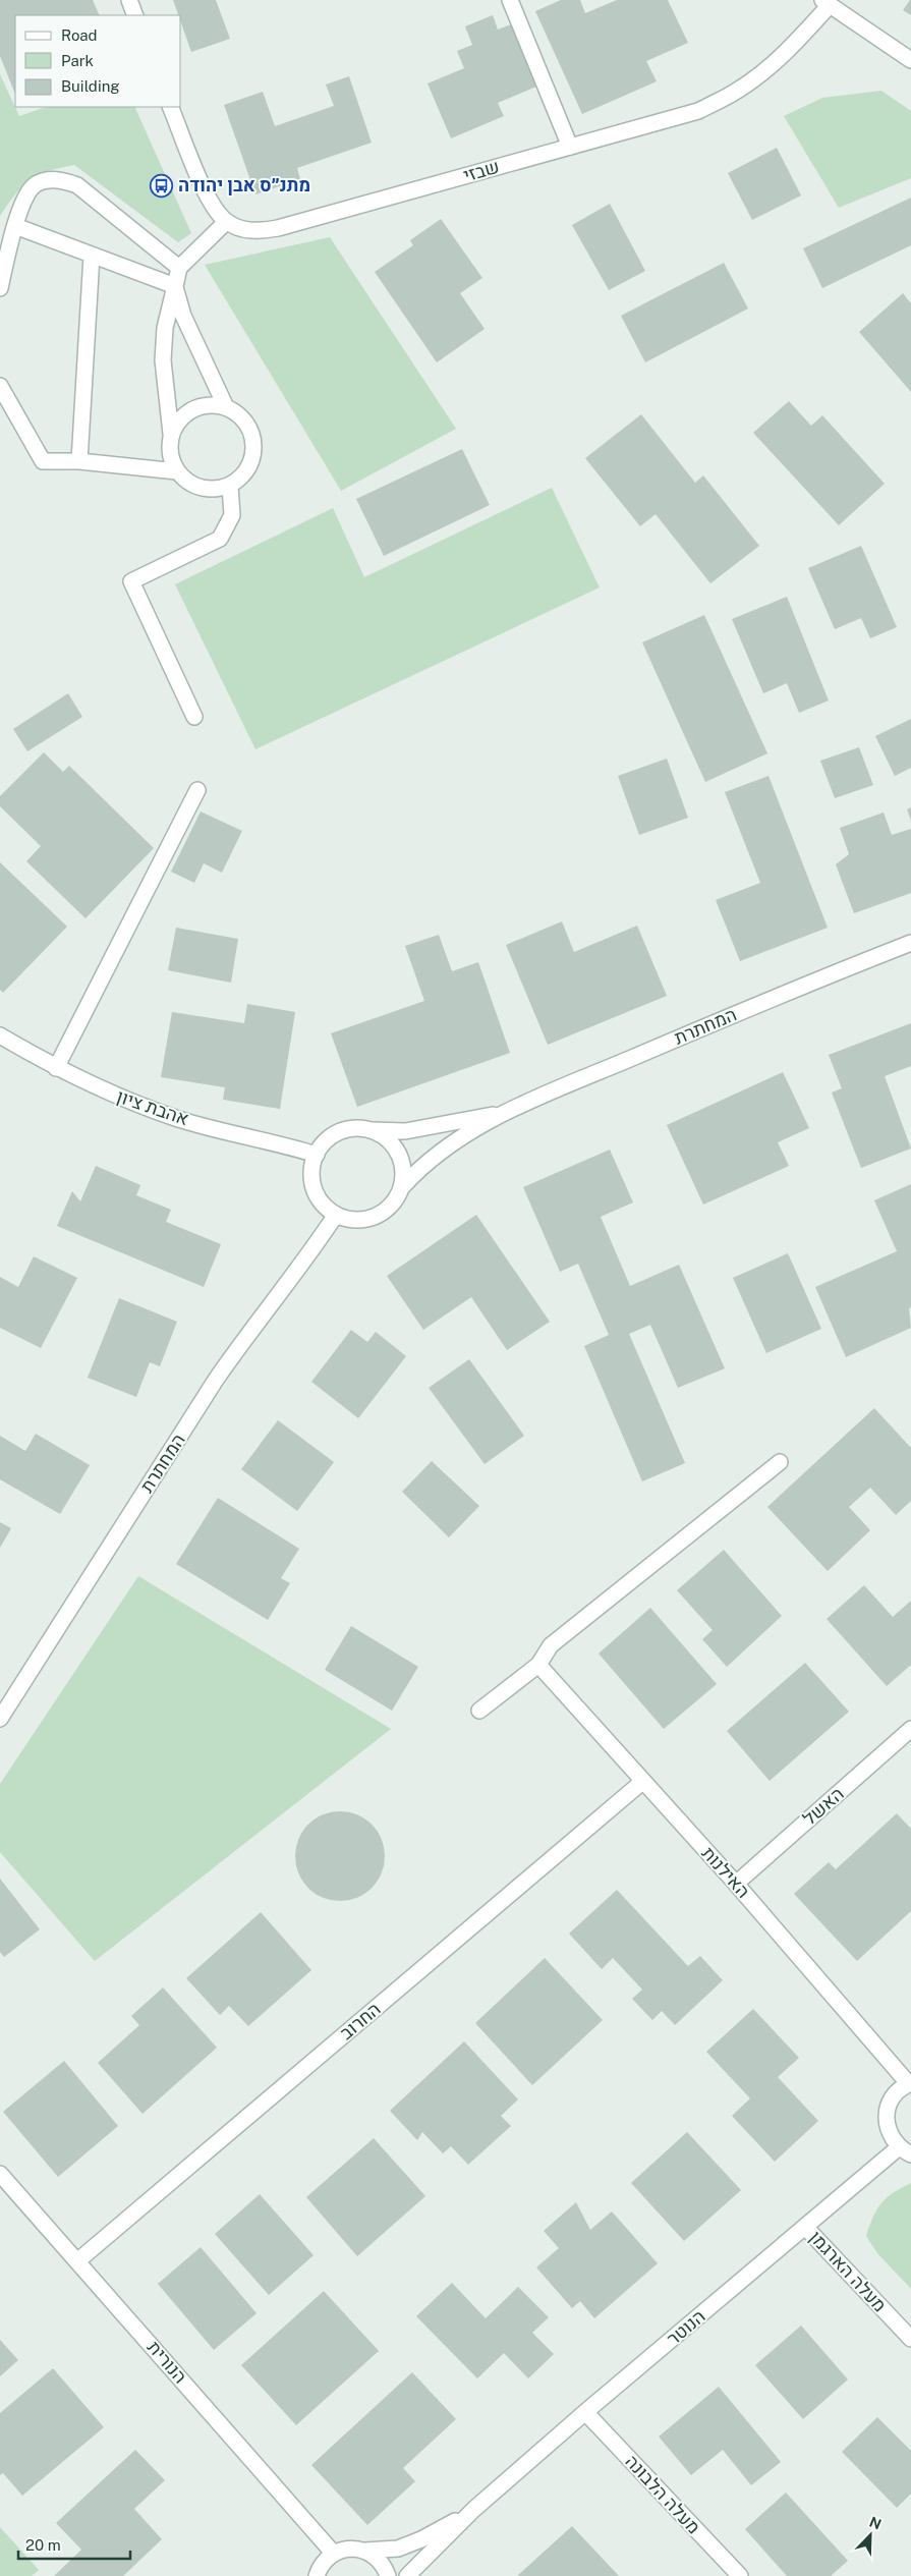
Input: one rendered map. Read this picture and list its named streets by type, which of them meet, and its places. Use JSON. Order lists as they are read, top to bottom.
{
  "streets": {
    "street": [
      "שבזי",
      "המחתרת",
      "אהבת ציון",
      "האשל",
      "האילנות",
      "החרוב",
      "מעלה הארגמן",
      "הנוטר",
      "הנורית",
      "מעלה הלבונה"
    ]
  },
  "crossings": [
    ["המחתרת", "אהבת ציון"],
    ["האשל", "האילנות"],
    ["האילנות", "החרוב"],
    ["החרוב", "הנורית"],
    ["מעלה הארגמן", "הנוטר"],
    ["הנוטר", "הנורית"],
    ["הנוטר", "מעלה הלבונה"]
  ],
  "places": {
    "bus stop": ["מתנ״ס אבן יהודה"]
  },
  "legend": ["Road", "Park", "Building"],
  "scale_bar": "20 m",
  "north": "top right"
}
